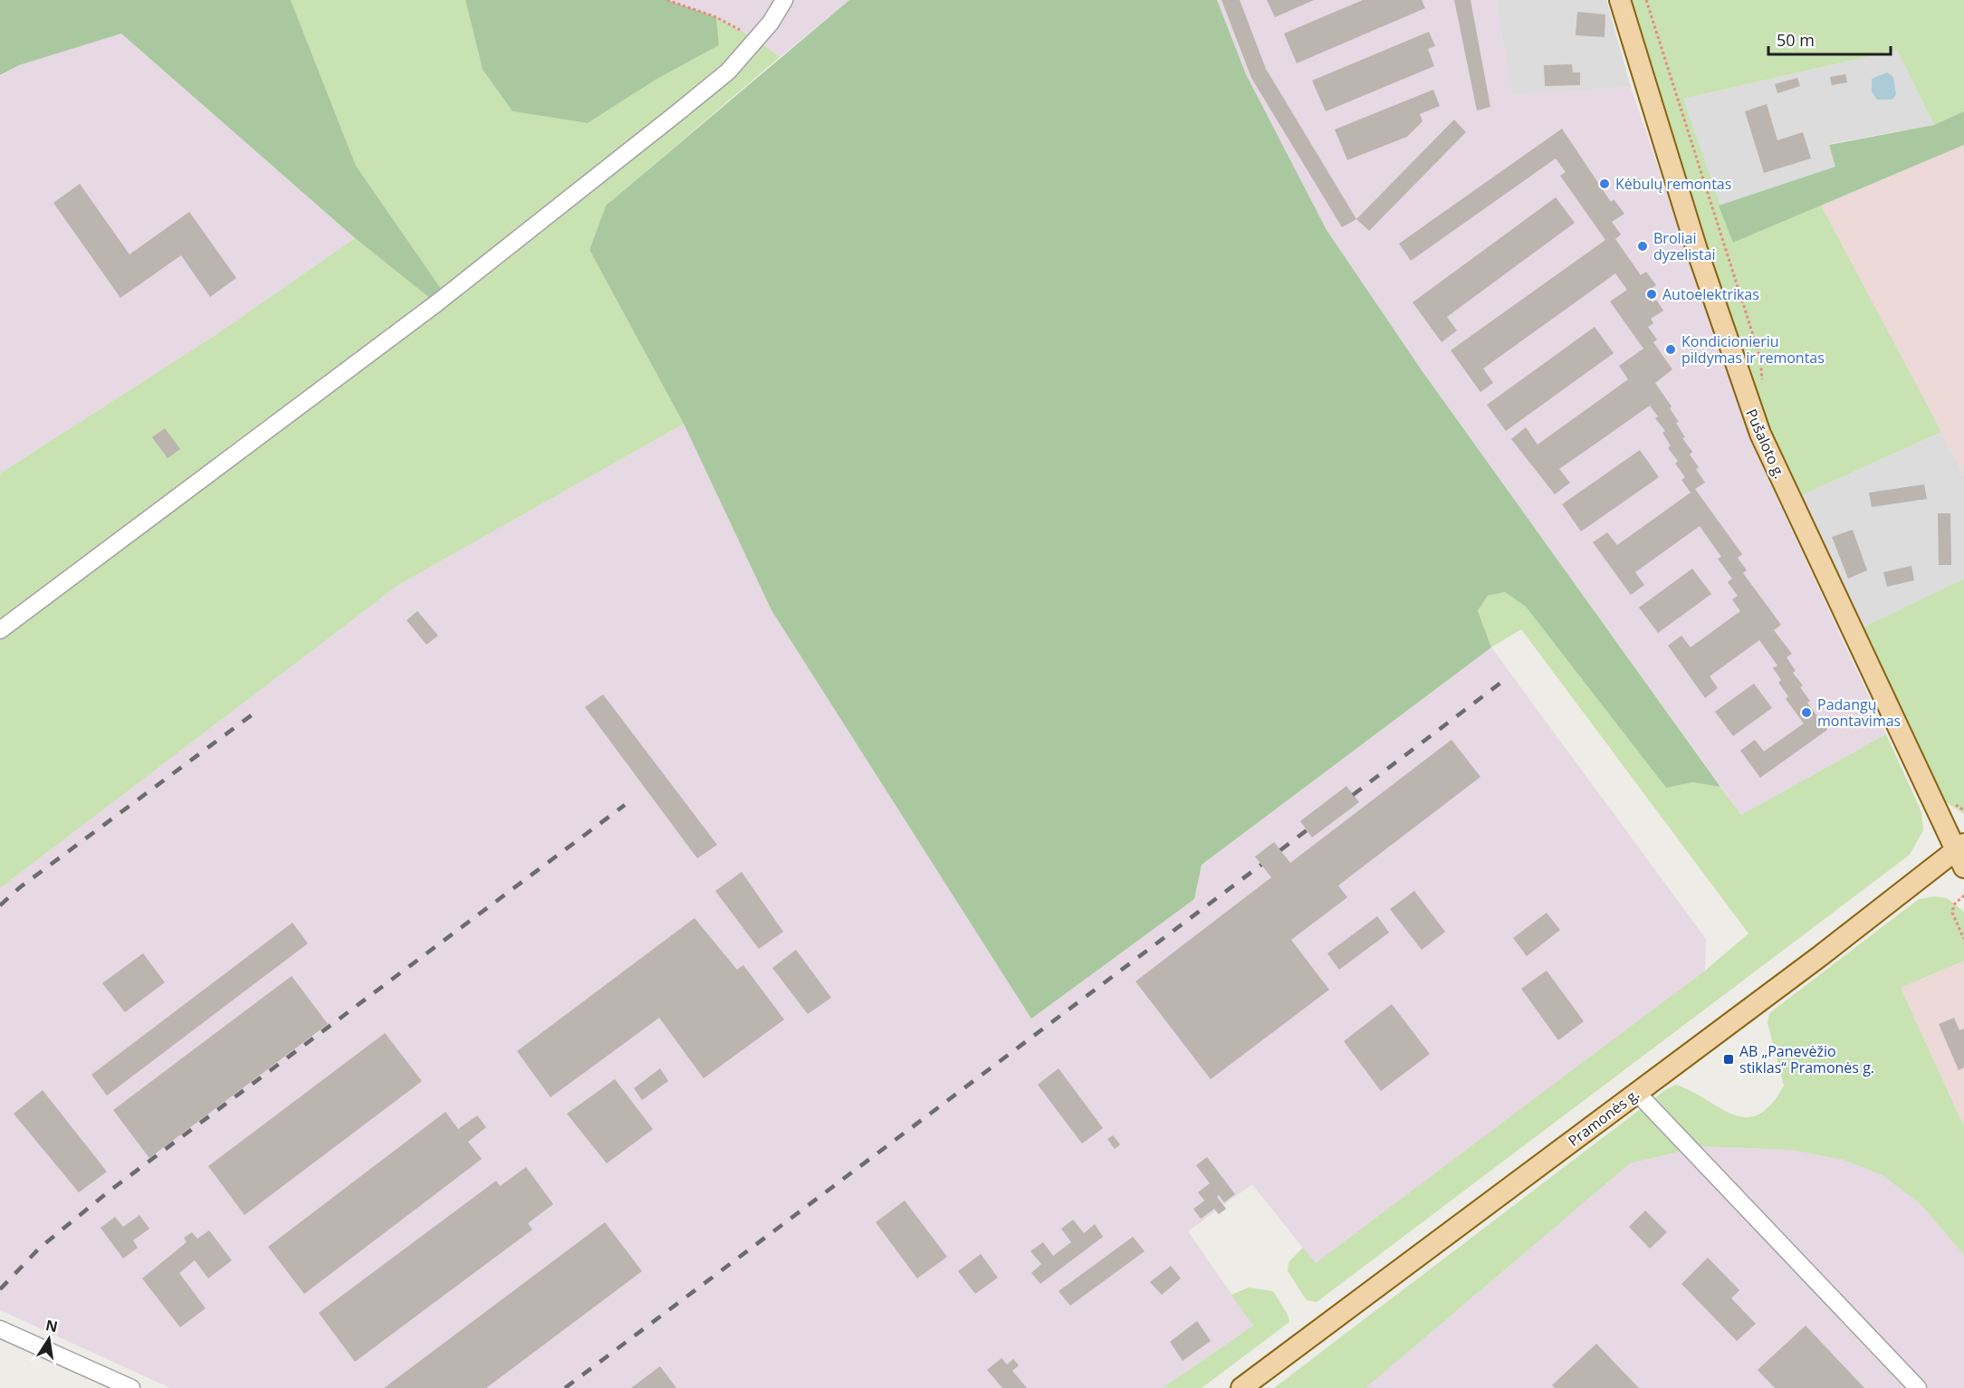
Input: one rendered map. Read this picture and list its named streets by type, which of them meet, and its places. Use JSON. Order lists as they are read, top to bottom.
{
  "streets": {
    "main road": ["Pušaloto g.", "Pramonės g."]
  },
  "crossings": [
    ["Pušaloto g.", "Pramonės g."]
  ],
  "places": {
    "other": [
      "Kėbulų remontas",
      "Broliai dyzelistai",
      "Autoelektrikas",
      "Kondicionieriu pildymas ir remontas",
      "Padangų montavimas"
    ],
    "transit": ["AB „Panevėžio stiklas“ Pramonės g."]
  },
  "scale_bar": "50 m",
  "north": "top"
}
